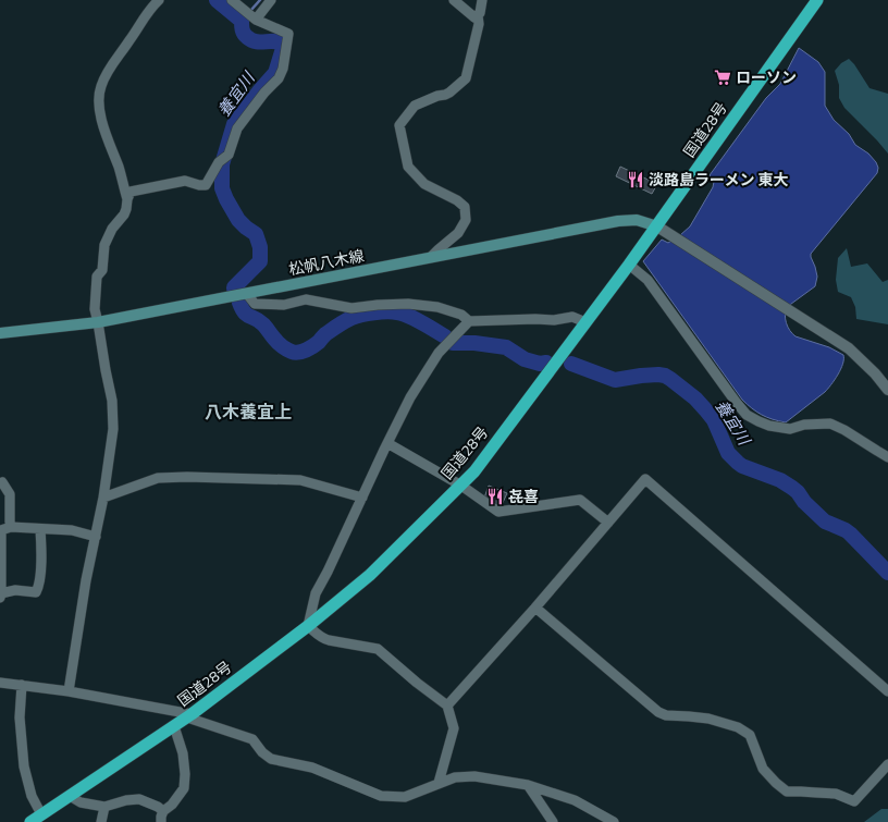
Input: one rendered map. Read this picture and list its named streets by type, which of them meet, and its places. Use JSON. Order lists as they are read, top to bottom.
{
  "streets": {
    "highway": ["国道28号"],
    "main road": ["松帆八木線"]
  },
  "crossings": [
    ["国道28号", "松帆八木線"]
  ],
  "districts": ["八木養宜上"],
  "water": ["養宜川"],
  "places": {
    "supermarket": ["ローソン"],
    "restaurant": ["淡路島ラーメン 東大", "㐂喜"]
  }
}
